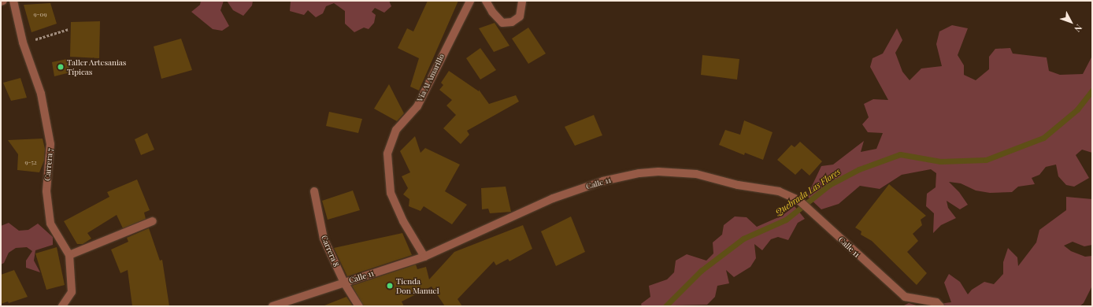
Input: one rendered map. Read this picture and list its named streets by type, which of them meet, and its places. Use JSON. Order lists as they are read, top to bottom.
{
  "streets": {
    "street": [
      "Vía Al Amarillo",
      "Carrera 7",
      "Calle 11",
      "Carrera 8"
    ]
  },
  "crossings": [
    ["Vía Al Amarillo", "Calle 11"],
    ["Calle 11", "Carrera 8"]
  ],
  "water": ["Quebrada Las Flores"],
  "places": ["Taller Artesanias Típicas", "Tienda Don Manuel"],
  "house_numbers": ["9-09", "9-52"],
  "north": "bottom right"
}
